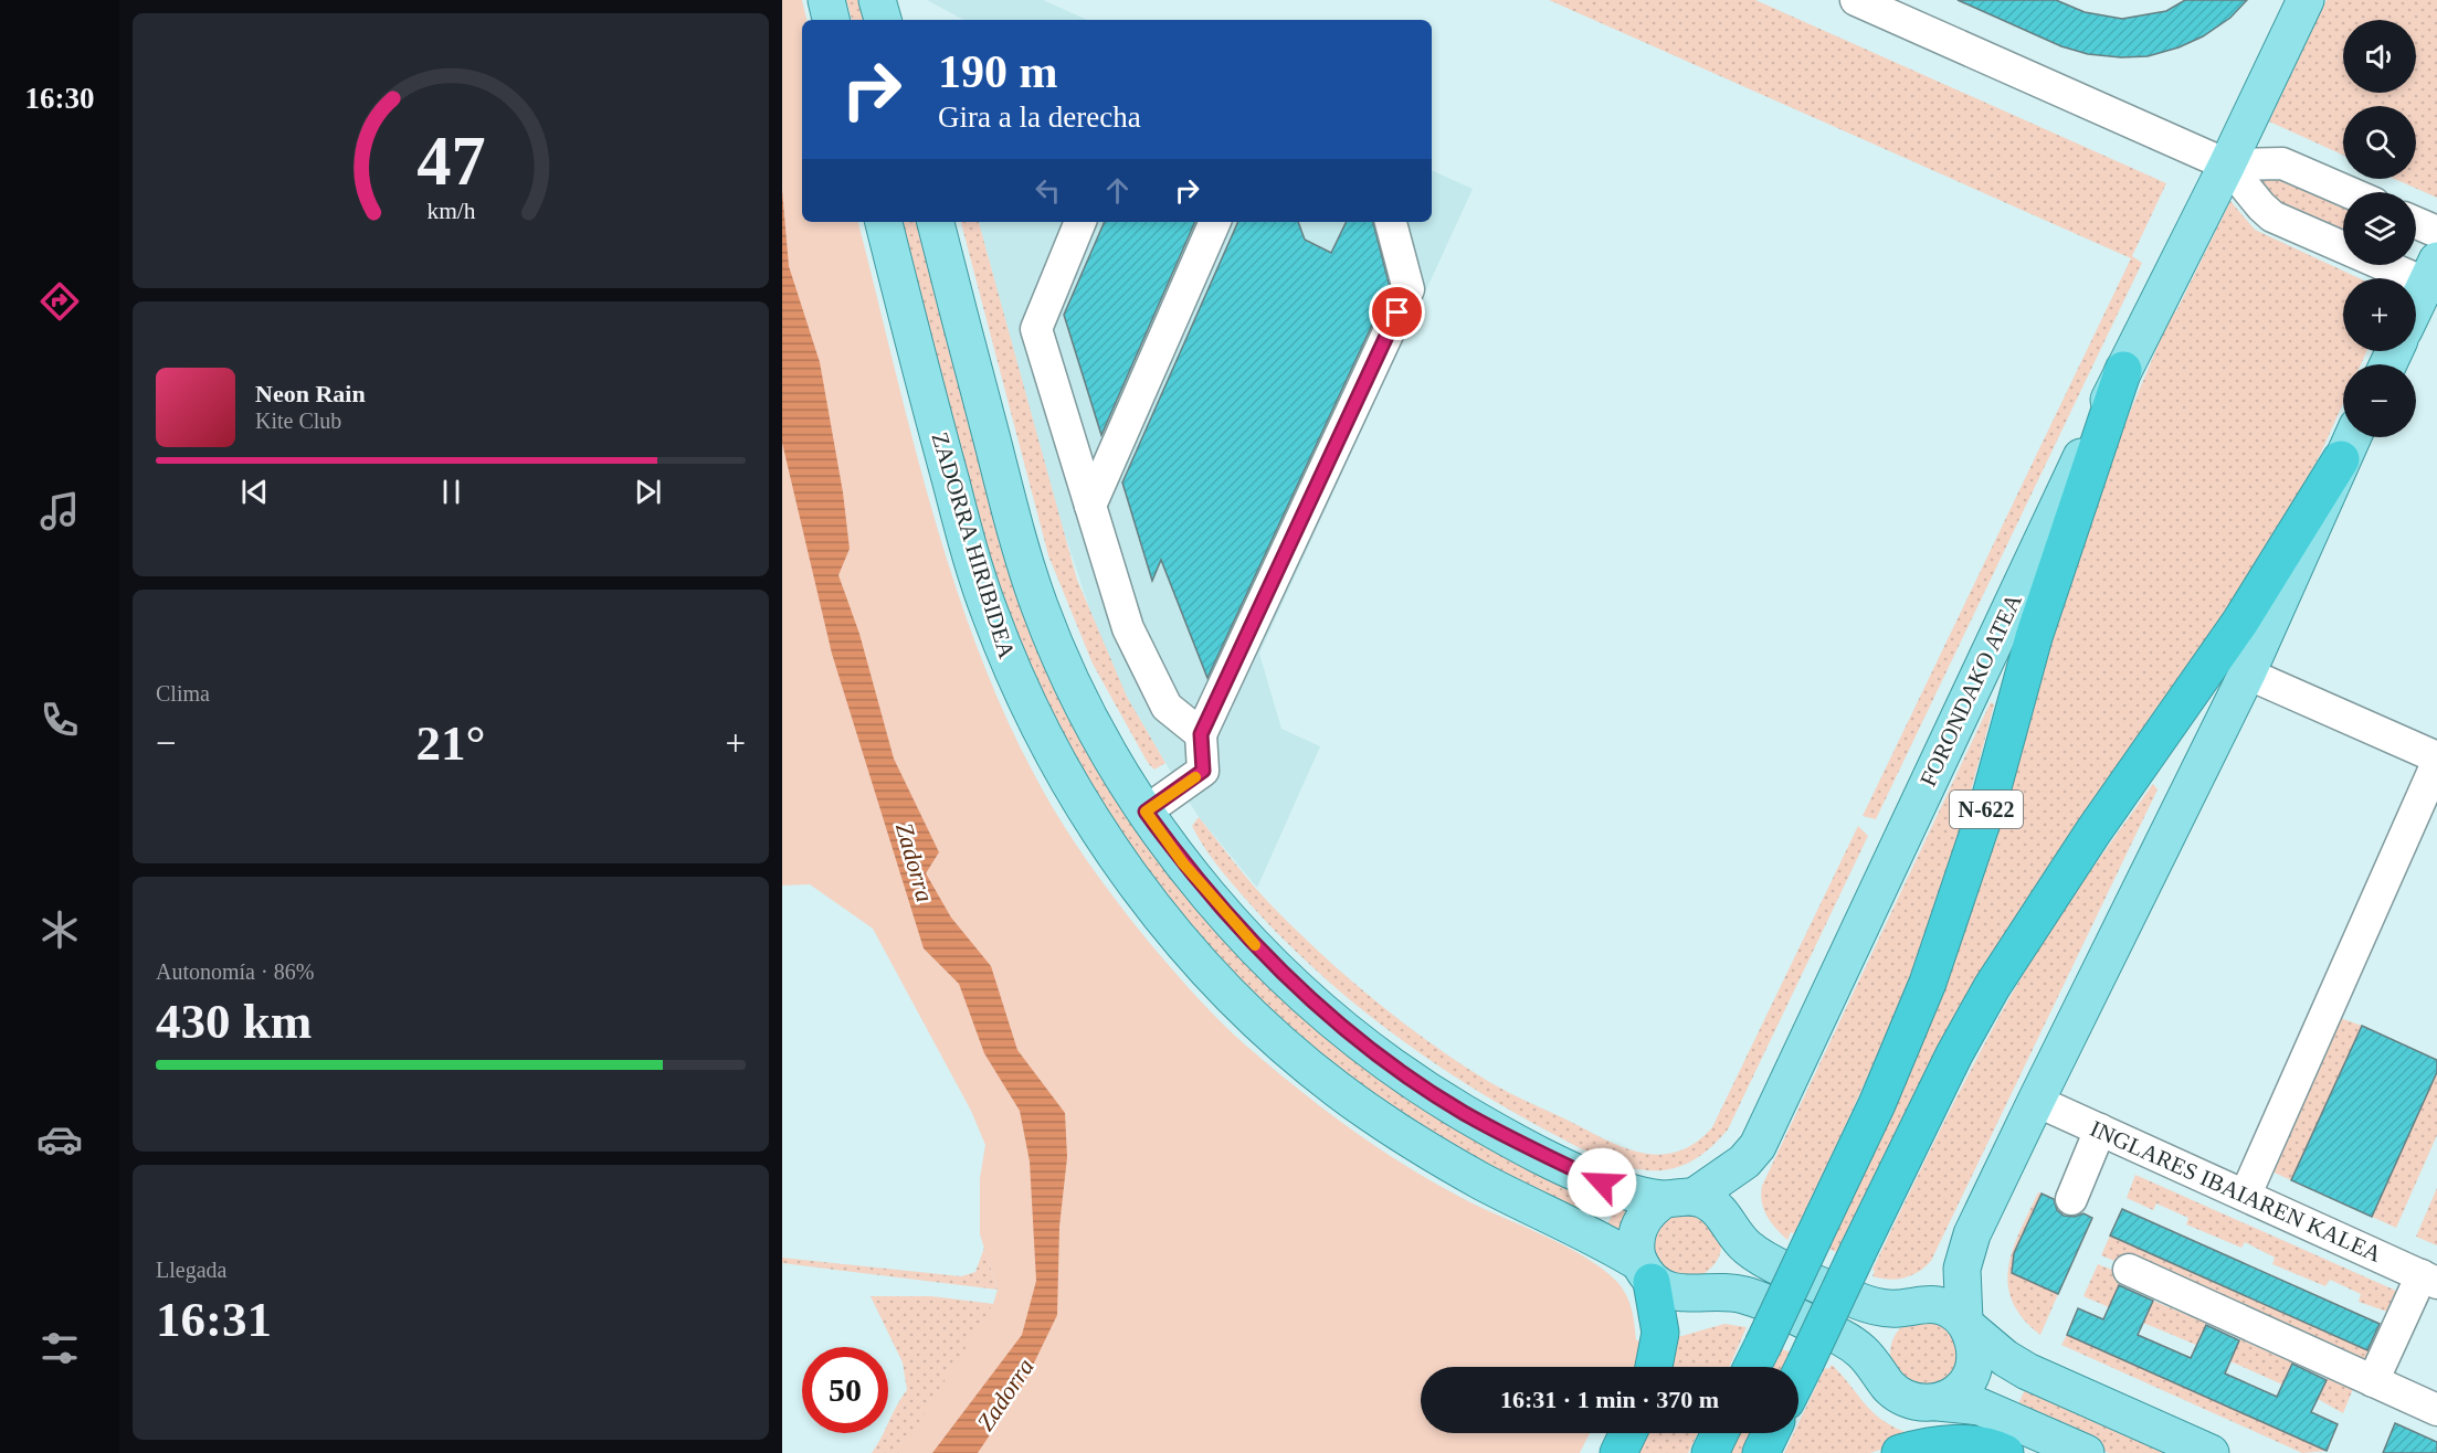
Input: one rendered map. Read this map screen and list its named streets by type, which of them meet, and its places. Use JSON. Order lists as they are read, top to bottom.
{
  "streets": {
    "highway": ["N-622"],
    "main road": ["ZADORRA HIRIBIDEA", "FORONDAKO ATEA"],
    "street": ["INGLARES IBAIAREN KALEA"]
  },
  "crossings": [
    ["ZADORRA HIRIBIDEA", "FORONDAKO ATEA"],
    ["FORONDAKO ATEA", "N-622"]
  ],
  "water": ["Zadorra"],
  "page": {
    "tabs": "16:30",
    "map_buttons": ["+", "−"],
    "turn": ["190 m", "Gira a la derecha"],
    "song": ["Neon Rain", "Kite Club"],
    "tile": [
      "Clima",
      ["Autonomía · 86%", "430 km"],
      ["Llegada", "16:31"]
    ],
    "heat": ["−", "21°", "+"],
    "limit": "50",
    "trip": "16:31 · 1 min · 370 m",
    "gauge": ["47", "km/h"]
  }
}
